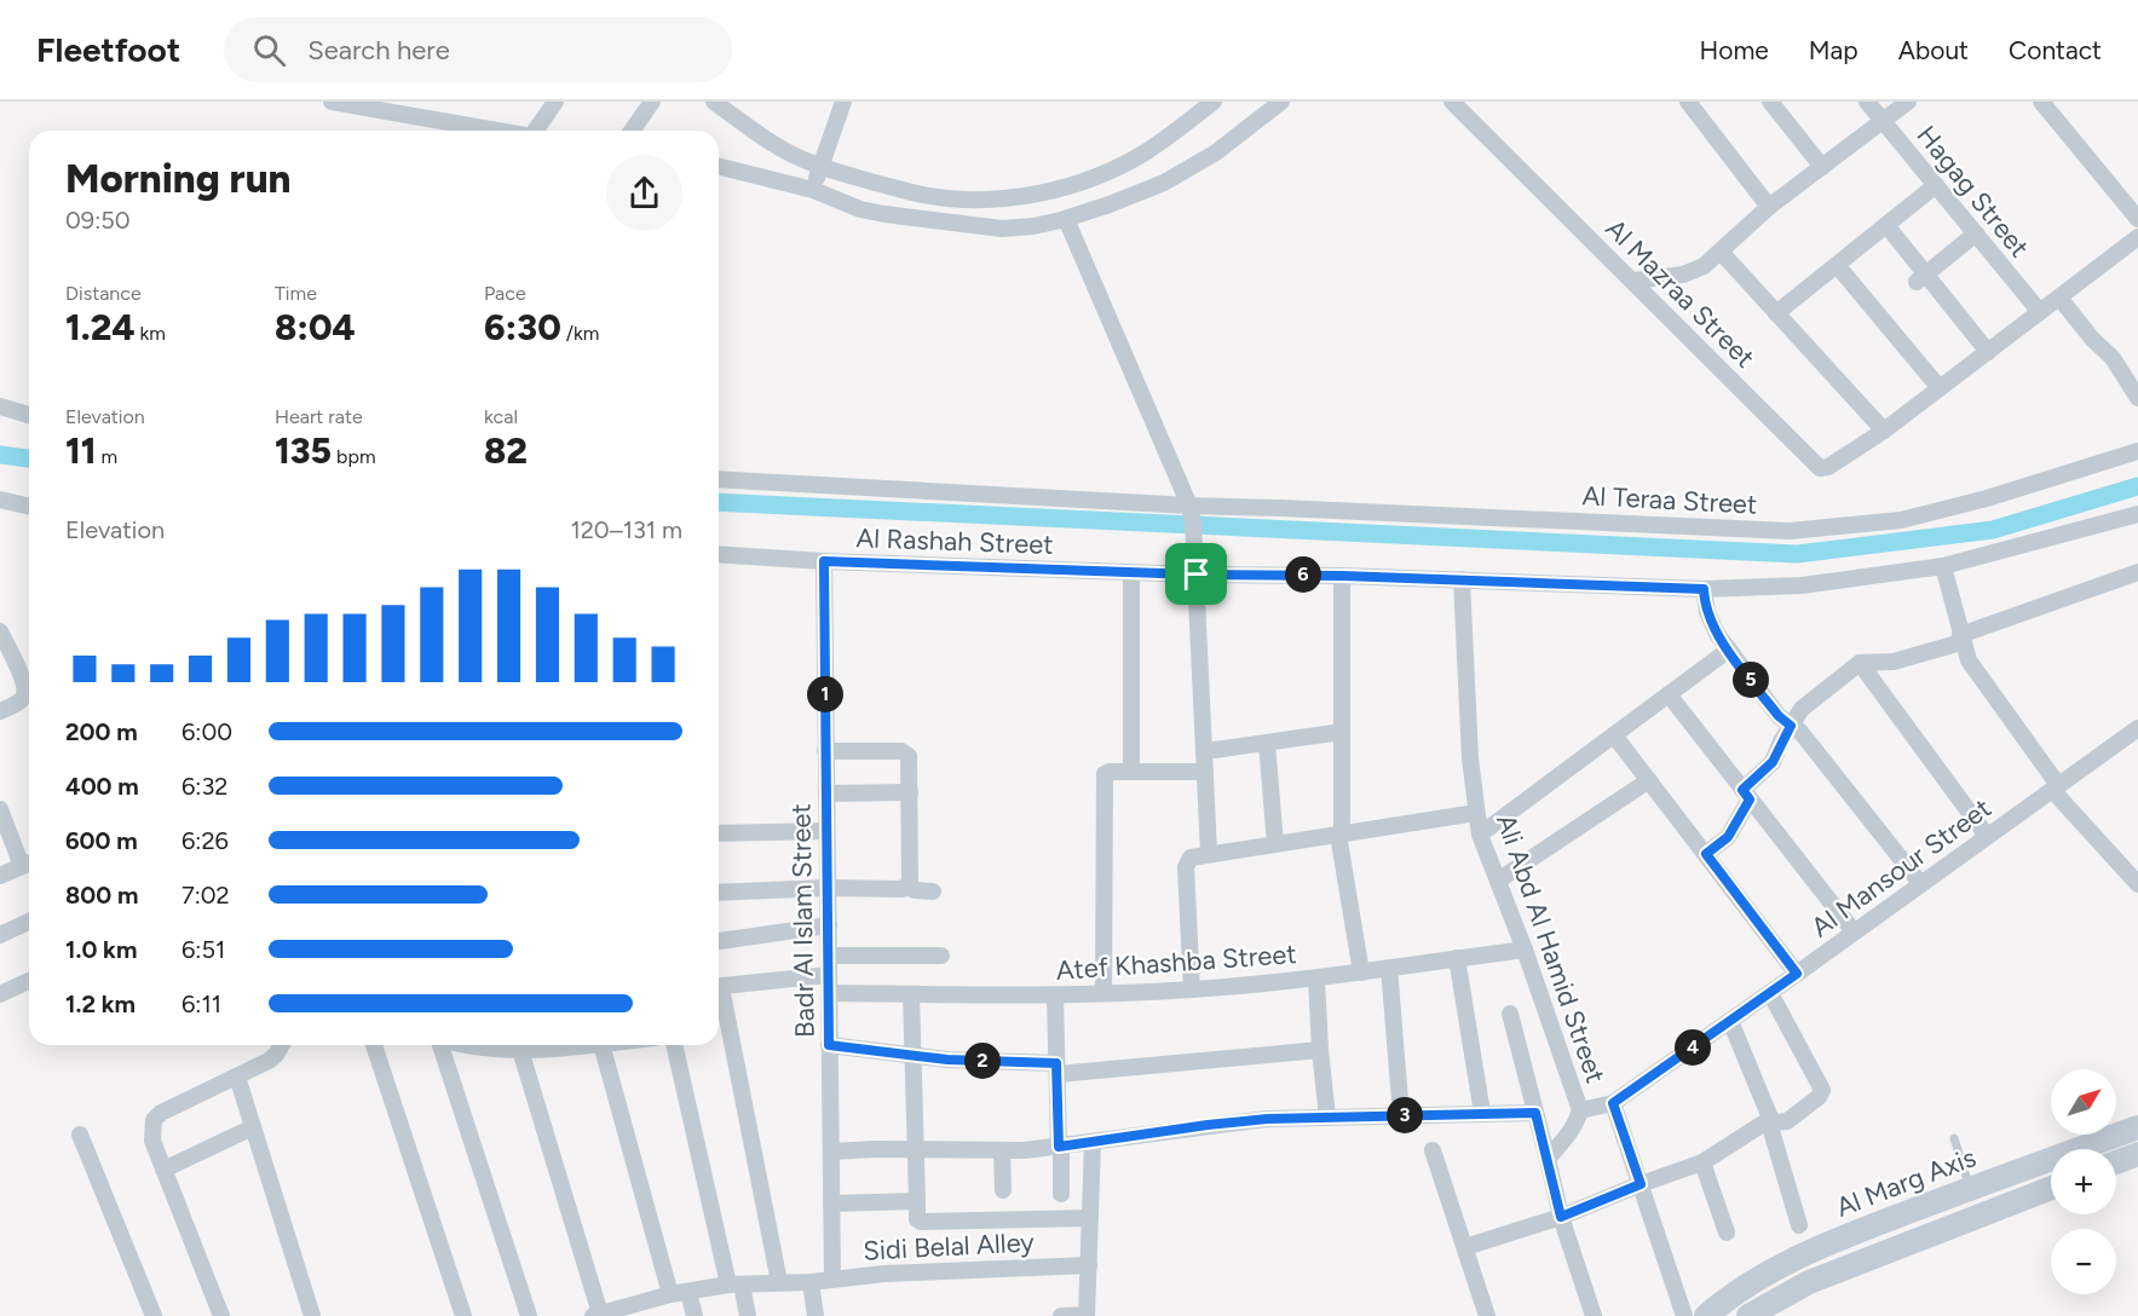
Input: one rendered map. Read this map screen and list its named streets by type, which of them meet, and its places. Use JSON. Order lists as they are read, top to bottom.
{
  "streets": {
    "main road": ["Al Marg Axis"],
    "street": [
      "Hagag Street",
      "Al Mazraa Street",
      "Al Teraa Street",
      "Al Rashah Street",
      "Al Mansour Street",
      "Badr Al Islam Street",
      "Ali Abd Al Hamid Street",
      "Atef Khashba Street",
      "Sidi Belal Alley"
    ]
  },
  "crossings": [
    ["Hagag Street", "Al Mazraa Street"],
    ["Al Teraa Street", "Al Rashah Street"],
    ["Al Rashah Street", "Badr Al Islam Street"],
    ["Al Mansour Street", "Ali Abd Al Hamid Street"],
    ["Badr Al Islam Street", "Atef Khashba Street"],
    ["Badr Al Islam Street", "Sidi Belal Alley"],
    ["Ali Abd Al Hamid Street", "Atef Khashba Street"]
  ],
  "north": "top right",
  "page": {
    "header": "Fleetfoot",
    "search": "Search here",
    "nav": [
      "Home",
      "Map",
      "About",
      "Contact"
    ],
    "heading": ["Morning run", "09:50"],
    "stats": [
      ["Distance", "1.24 km"],
      ["Time", "8:04"],
      ["Pace", "6:30 /km"],
      ["Elevation", "11 m"],
      ["Heart rate", "135 bpm"],
      ["kcal", "82"]
    ],
    "chart": ["Elevation", "120–131 m"],
    "pins": [
      "6",
      "5",
      "1",
      "4",
      "2",
      "3"
    ],
    "list": [
      {
        "name": "200 m",
        "note": "6:00"
      },
      {
        "name": "400 m",
        "note": "6:32"
      },
      {
        "name": "600 m",
        "note": "6:26"
      },
      {
        "name": "800 m",
        "note": "7:02"
      },
      {
        "name": "1.0 km",
        "note": "6:51"
      },
      {
        "name": "1.2 km",
        "note": "6:11"
      }
    ],
    "map_buttons": ["+", "−"]
  }
}
